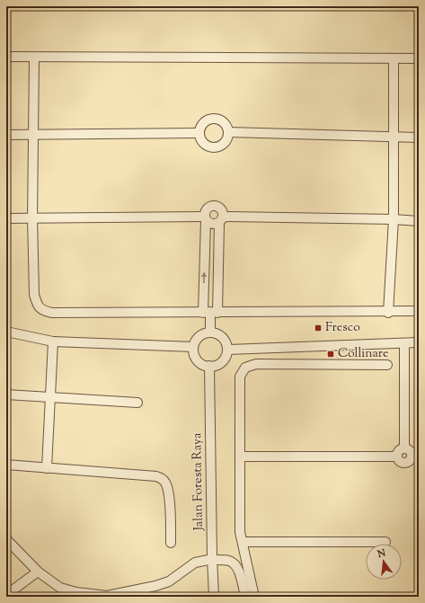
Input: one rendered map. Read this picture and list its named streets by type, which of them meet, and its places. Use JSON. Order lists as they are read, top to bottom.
{
  "streets": {
    "street": ["Jalan Foresta Raya"]
  },
  "places": {
    "transit": ["Fresco", "Collinare"]
  },
  "north": "top"
}
